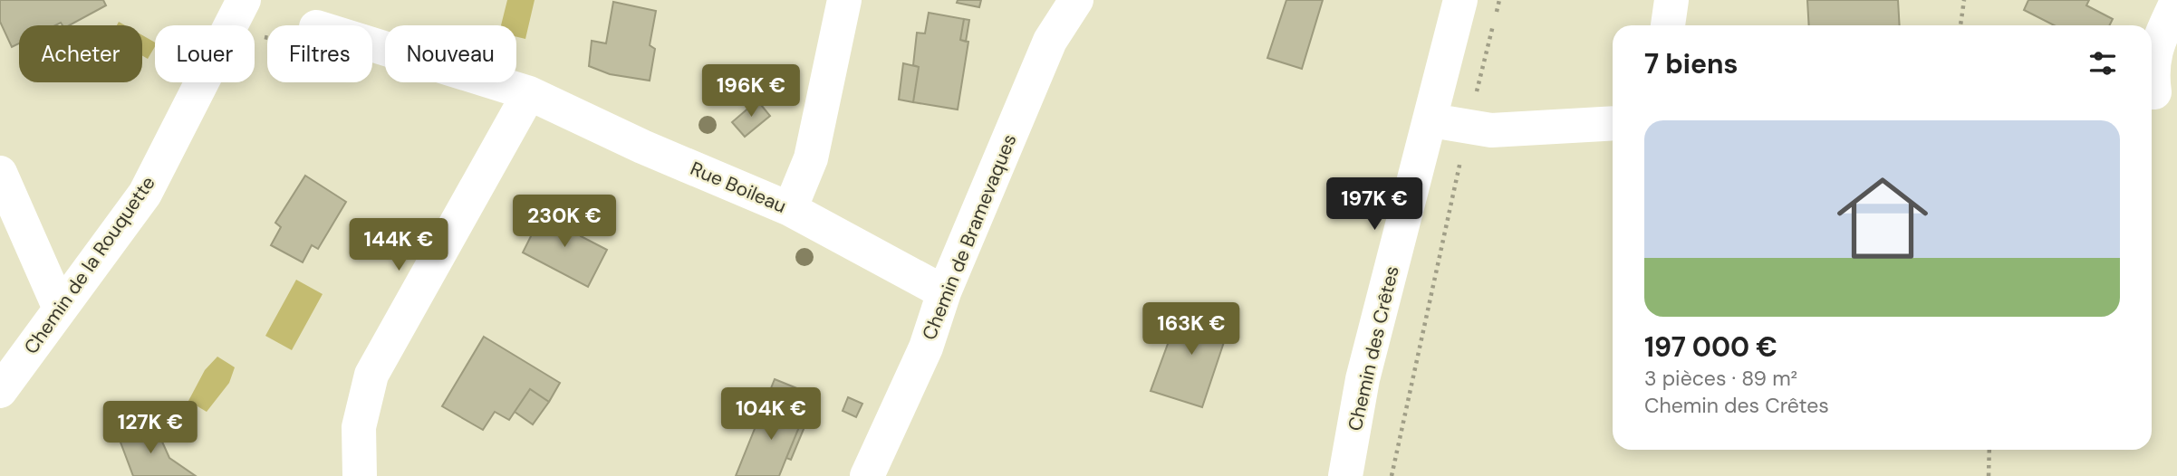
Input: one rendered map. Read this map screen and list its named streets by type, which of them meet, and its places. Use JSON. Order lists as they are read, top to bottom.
{
  "streets": {
    "street": [
      "Rue Boileau",
      "Chemin de Bramevaques",
      "Chemin de la Rouquette",
      "Chemin des Crêtes"
    ]
  },
  "crossings": [
    ["Rue Boileau", "Chemin de Bramevaques"]
  ],
  "page": {
    "chip": [
      "Acheter",
      "Louer",
      "Filtres",
      "Nouveau"
    ],
    "heading": "7 biens",
    "price": [
      "196K €",
      "197K €",
      "230K €",
      "144K €",
      "163K €",
      "104K €",
      "127K €"
    ],
    "list": [
      {
        "name": "197 000 €",
        "note": "3 pièces · 89 m² · Chemin des Crêtes"
      }
    ]
  }
}
